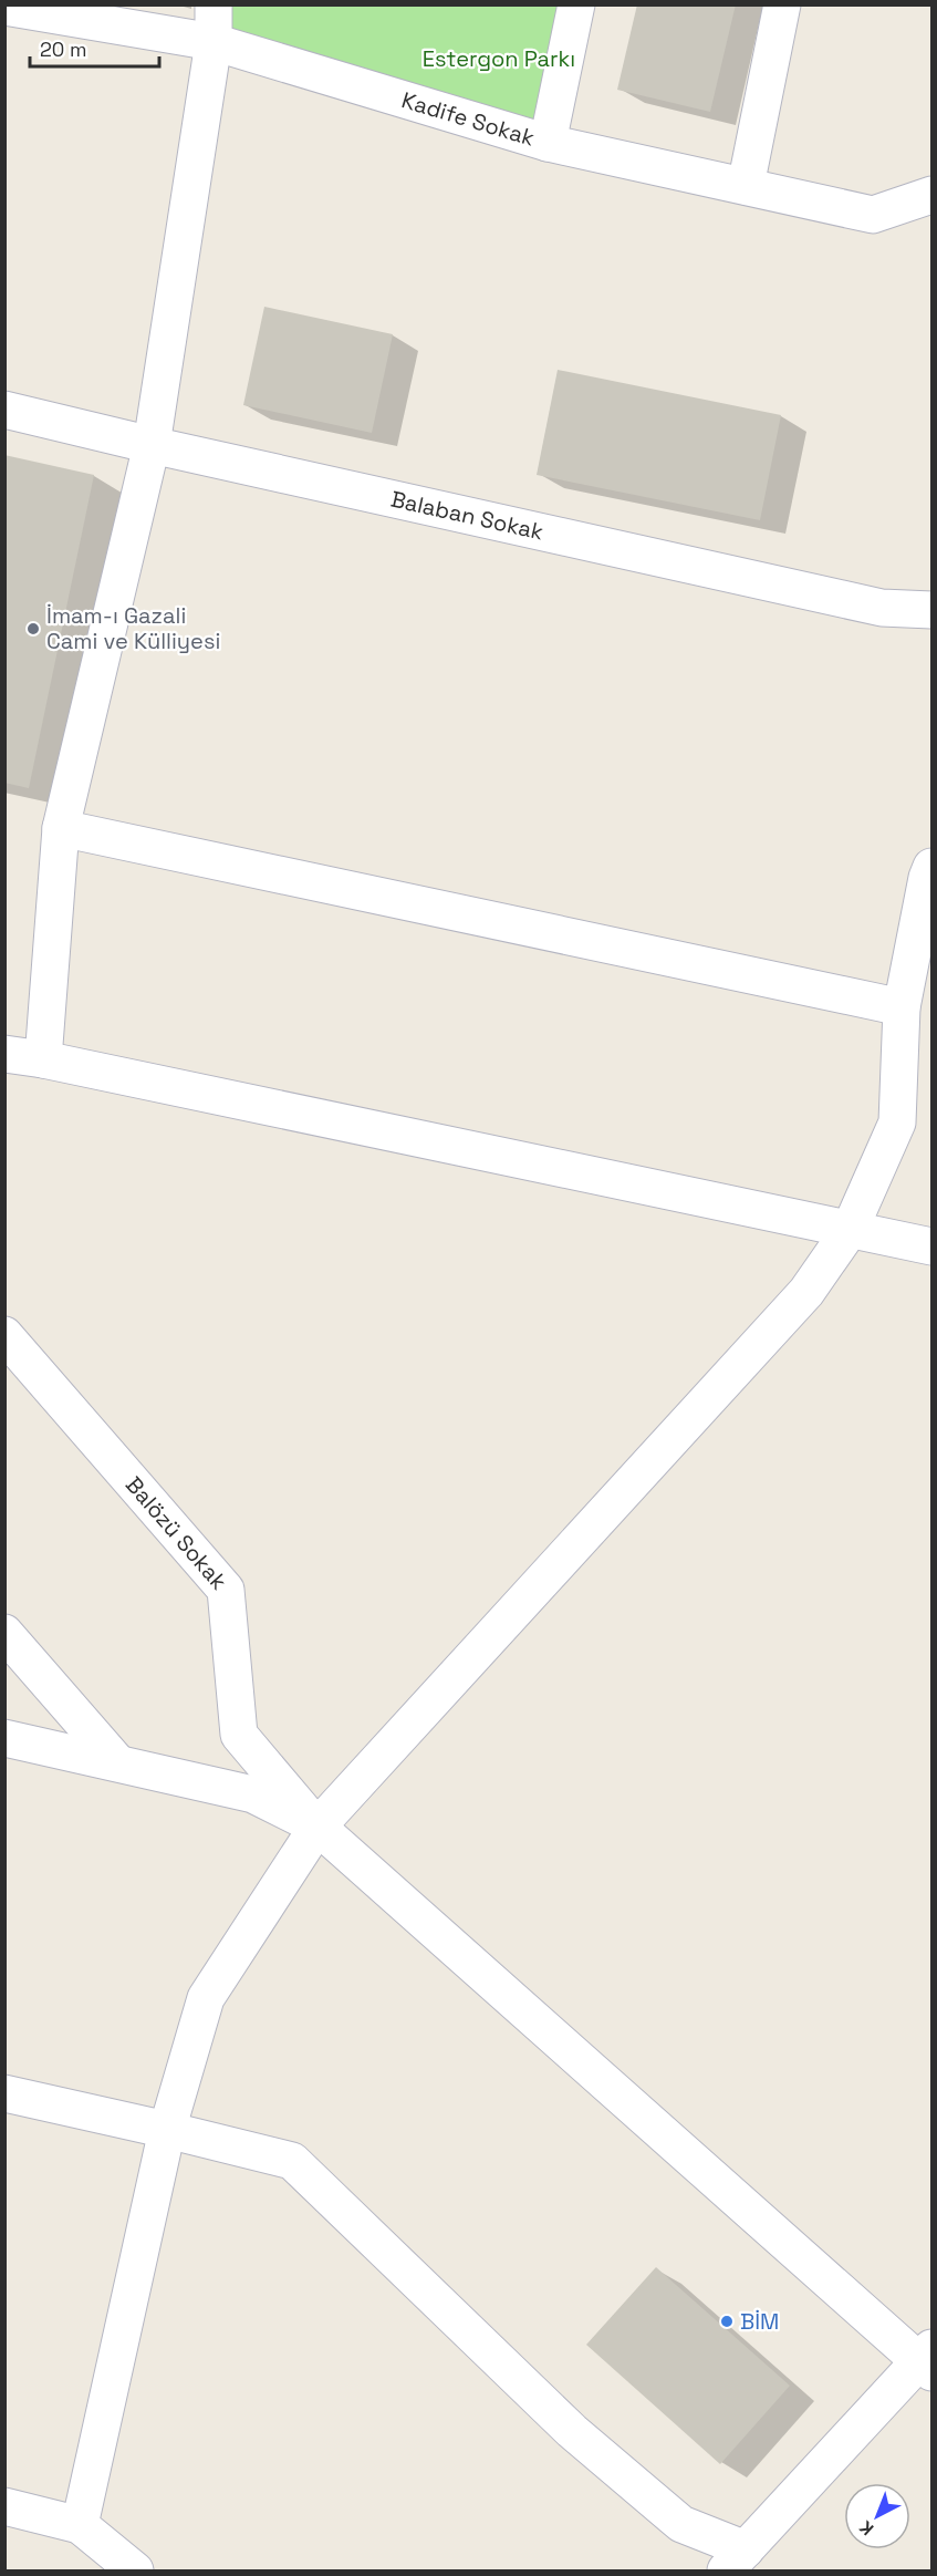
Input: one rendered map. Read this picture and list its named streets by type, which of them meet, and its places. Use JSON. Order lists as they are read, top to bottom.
{
  "streets": {
    "street": ["Kadife Sokak", "Balaban Sokak", "Balözü Sokak"]
  },
  "parks": ["Estergon Parkı"],
  "places": ["İmam-ı Gazali Cami ve Külliyesi", "BİM"],
  "scale_bar": "20 m",
  "north": "bottom left"
}
